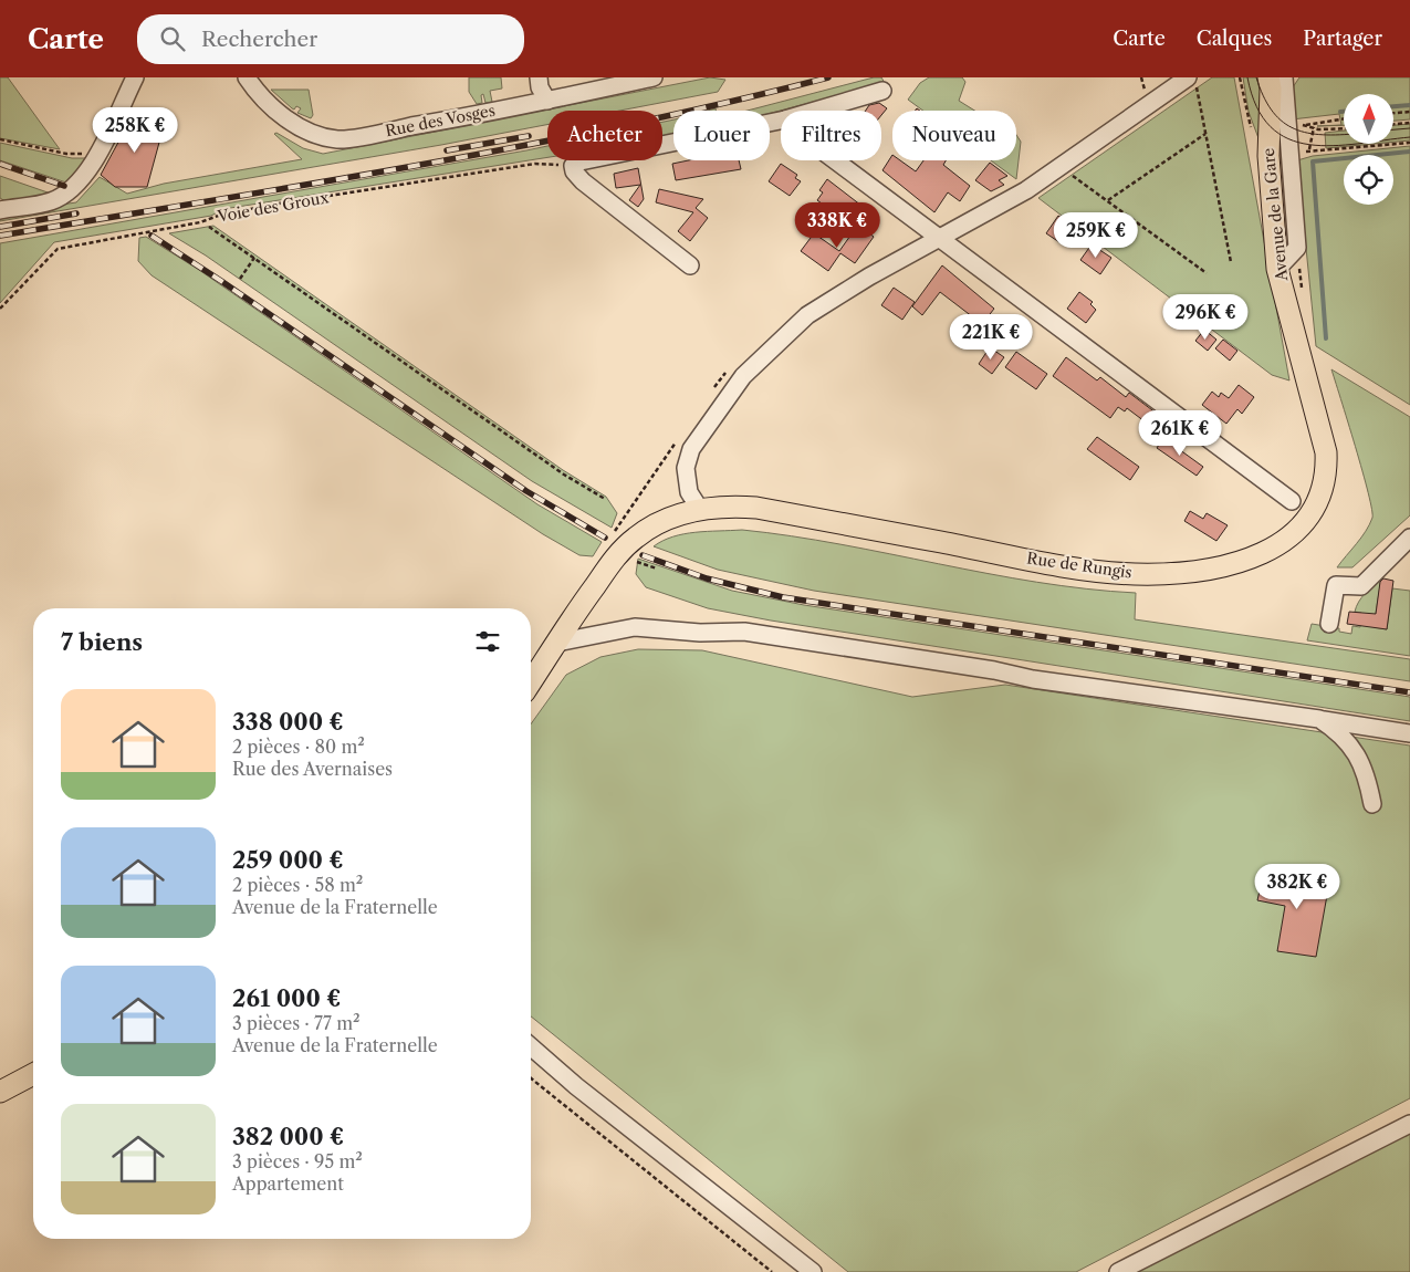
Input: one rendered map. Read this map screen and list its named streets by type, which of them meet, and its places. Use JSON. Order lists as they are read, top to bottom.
{
  "streets": {
    "main road": ["Avenue de la Gare", "Rue de Rungis"],
    "street": ["Rue des Vosges"],
    "path": ["Voie des Groux"]
  },
  "crossings": [
    ["Avenue de la Gare", "Rue de Rungis"]
  ],
  "north": "top",
  "page": {
    "header": "Carte",
    "search": "Rechercher",
    "nav": ["Carte", "Calques", "Partager"],
    "price": [
      "258K €",
      "338K €",
      "259K €",
      "296K €",
      "221K €",
      "261K €",
      "382K €"
    ],
    "chip": [
      "Acheter",
      "Louer",
      "Filtres",
      "Nouveau"
    ],
    "heading": "7 biens",
    "list": [
      {
        "name": "338 000 €",
        "note": "2 pièces · 80 m² · Rue des Avernaises"
      },
      {
        "name": "259 000 €",
        "note": "2 pièces · 58 m² · Avenue de la Fraternelle"
      },
      {
        "name": "261 000 €",
        "note": "3 pièces · 77 m² · Avenue de la Fraternelle"
      },
      {
        "name": "382 000 €",
        "note": "3 pièces · 95 m² · Appartement"
      }
    ]
  }
}
